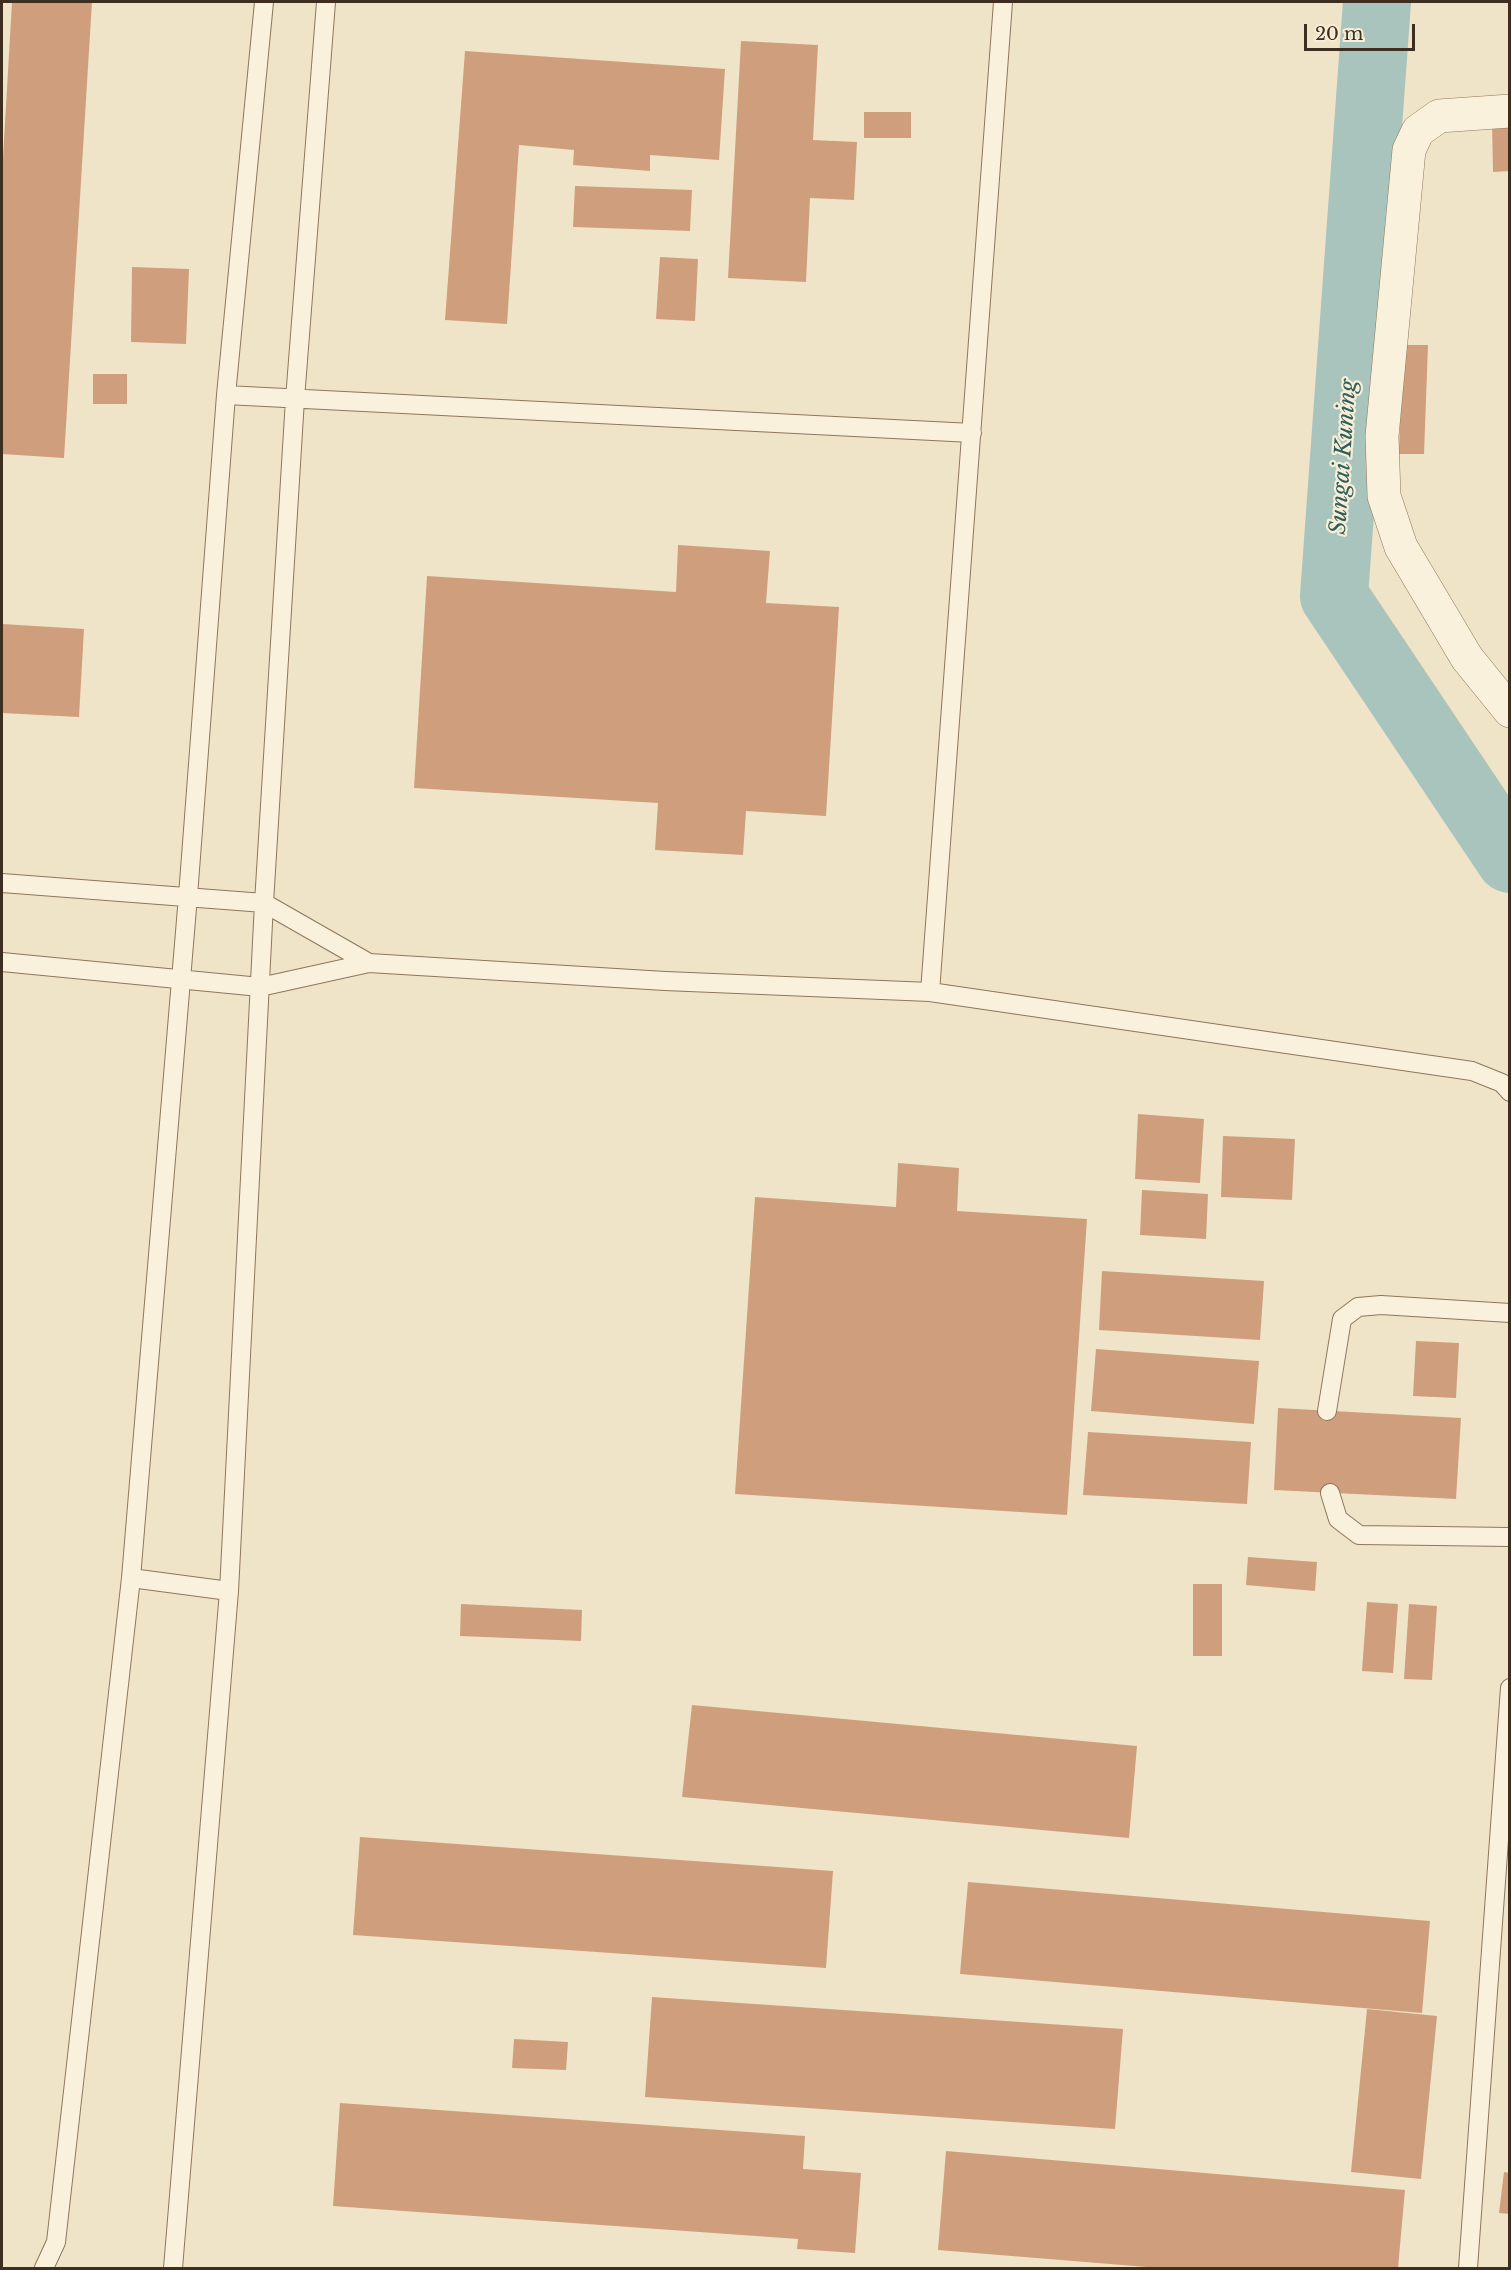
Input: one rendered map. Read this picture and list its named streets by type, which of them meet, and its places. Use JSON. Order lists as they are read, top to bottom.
{
  "water": ["Sungai Kuning"],
  "scale_bar": "20 m"
}
